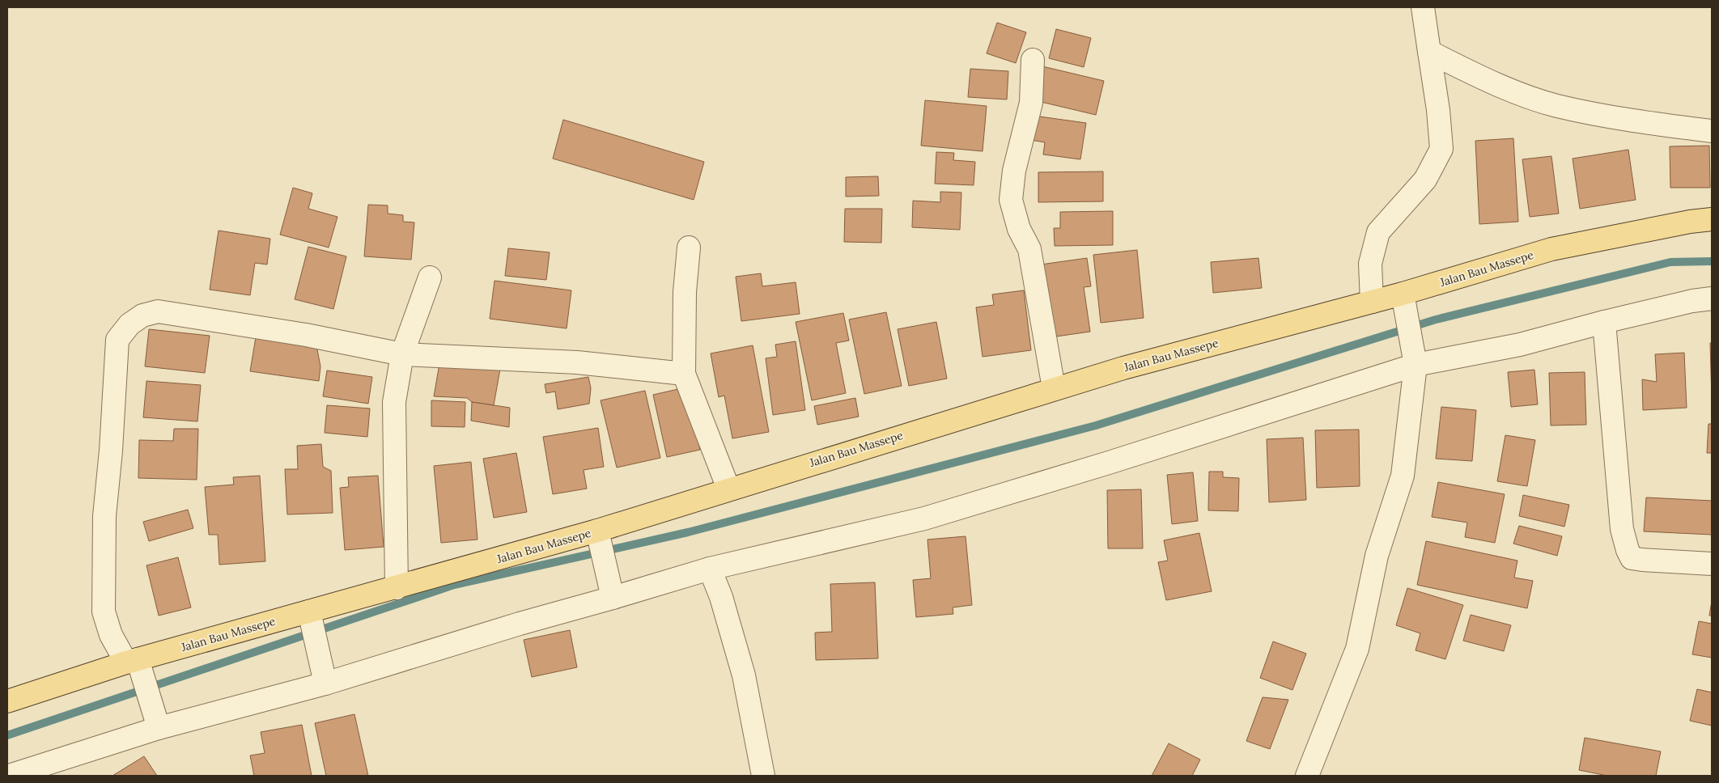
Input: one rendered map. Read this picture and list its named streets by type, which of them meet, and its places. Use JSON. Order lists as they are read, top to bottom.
{
  "streets": {
    "main road": ["Jalan Bau Massepe"]
  }
}
